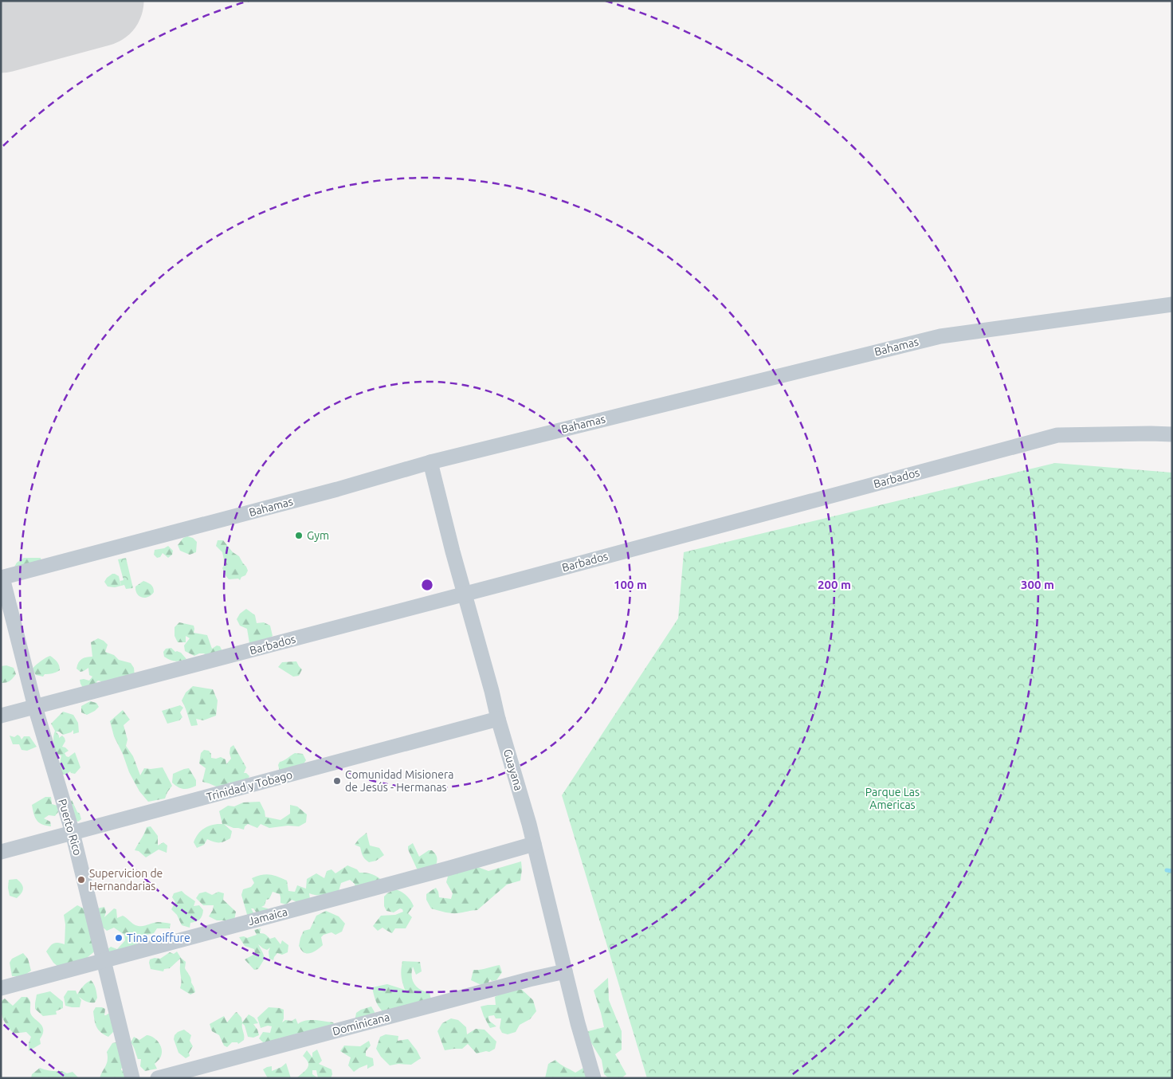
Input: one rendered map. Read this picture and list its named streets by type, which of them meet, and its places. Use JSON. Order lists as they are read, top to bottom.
{
  "streets": {
    "street": [
      "Bahamas",
      "Barbados",
      "Guayana",
      "Trinidad y Tobago",
      "Puerto Rico",
      "Jamaica",
      "Dominicana"
    ]
  },
  "crossings": [
    ["Bahamas", "Guayana"],
    ["Bahamas", "Puerto Rico"],
    ["Barbados", "Guayana"],
    ["Barbados", "Puerto Rico"],
    ["Guayana", "Trinidad y Tobago"],
    ["Guayana", "Jamaica"],
    ["Guayana", "Dominicana"],
    ["Trinidad y Tobago", "Puerto Rico"],
    ["Puerto Rico", "Jamaica"]
  ],
  "parks": ["Parque Las Americas"],
  "places": [
    "Gym",
    "Comunidad Misionera de Jesús - Hermanas",
    "Supervicion de Hernandarias",
    "Tina coiffure"
  ],
  "rings": ["100 m", "200 m", "300 m"]
}
